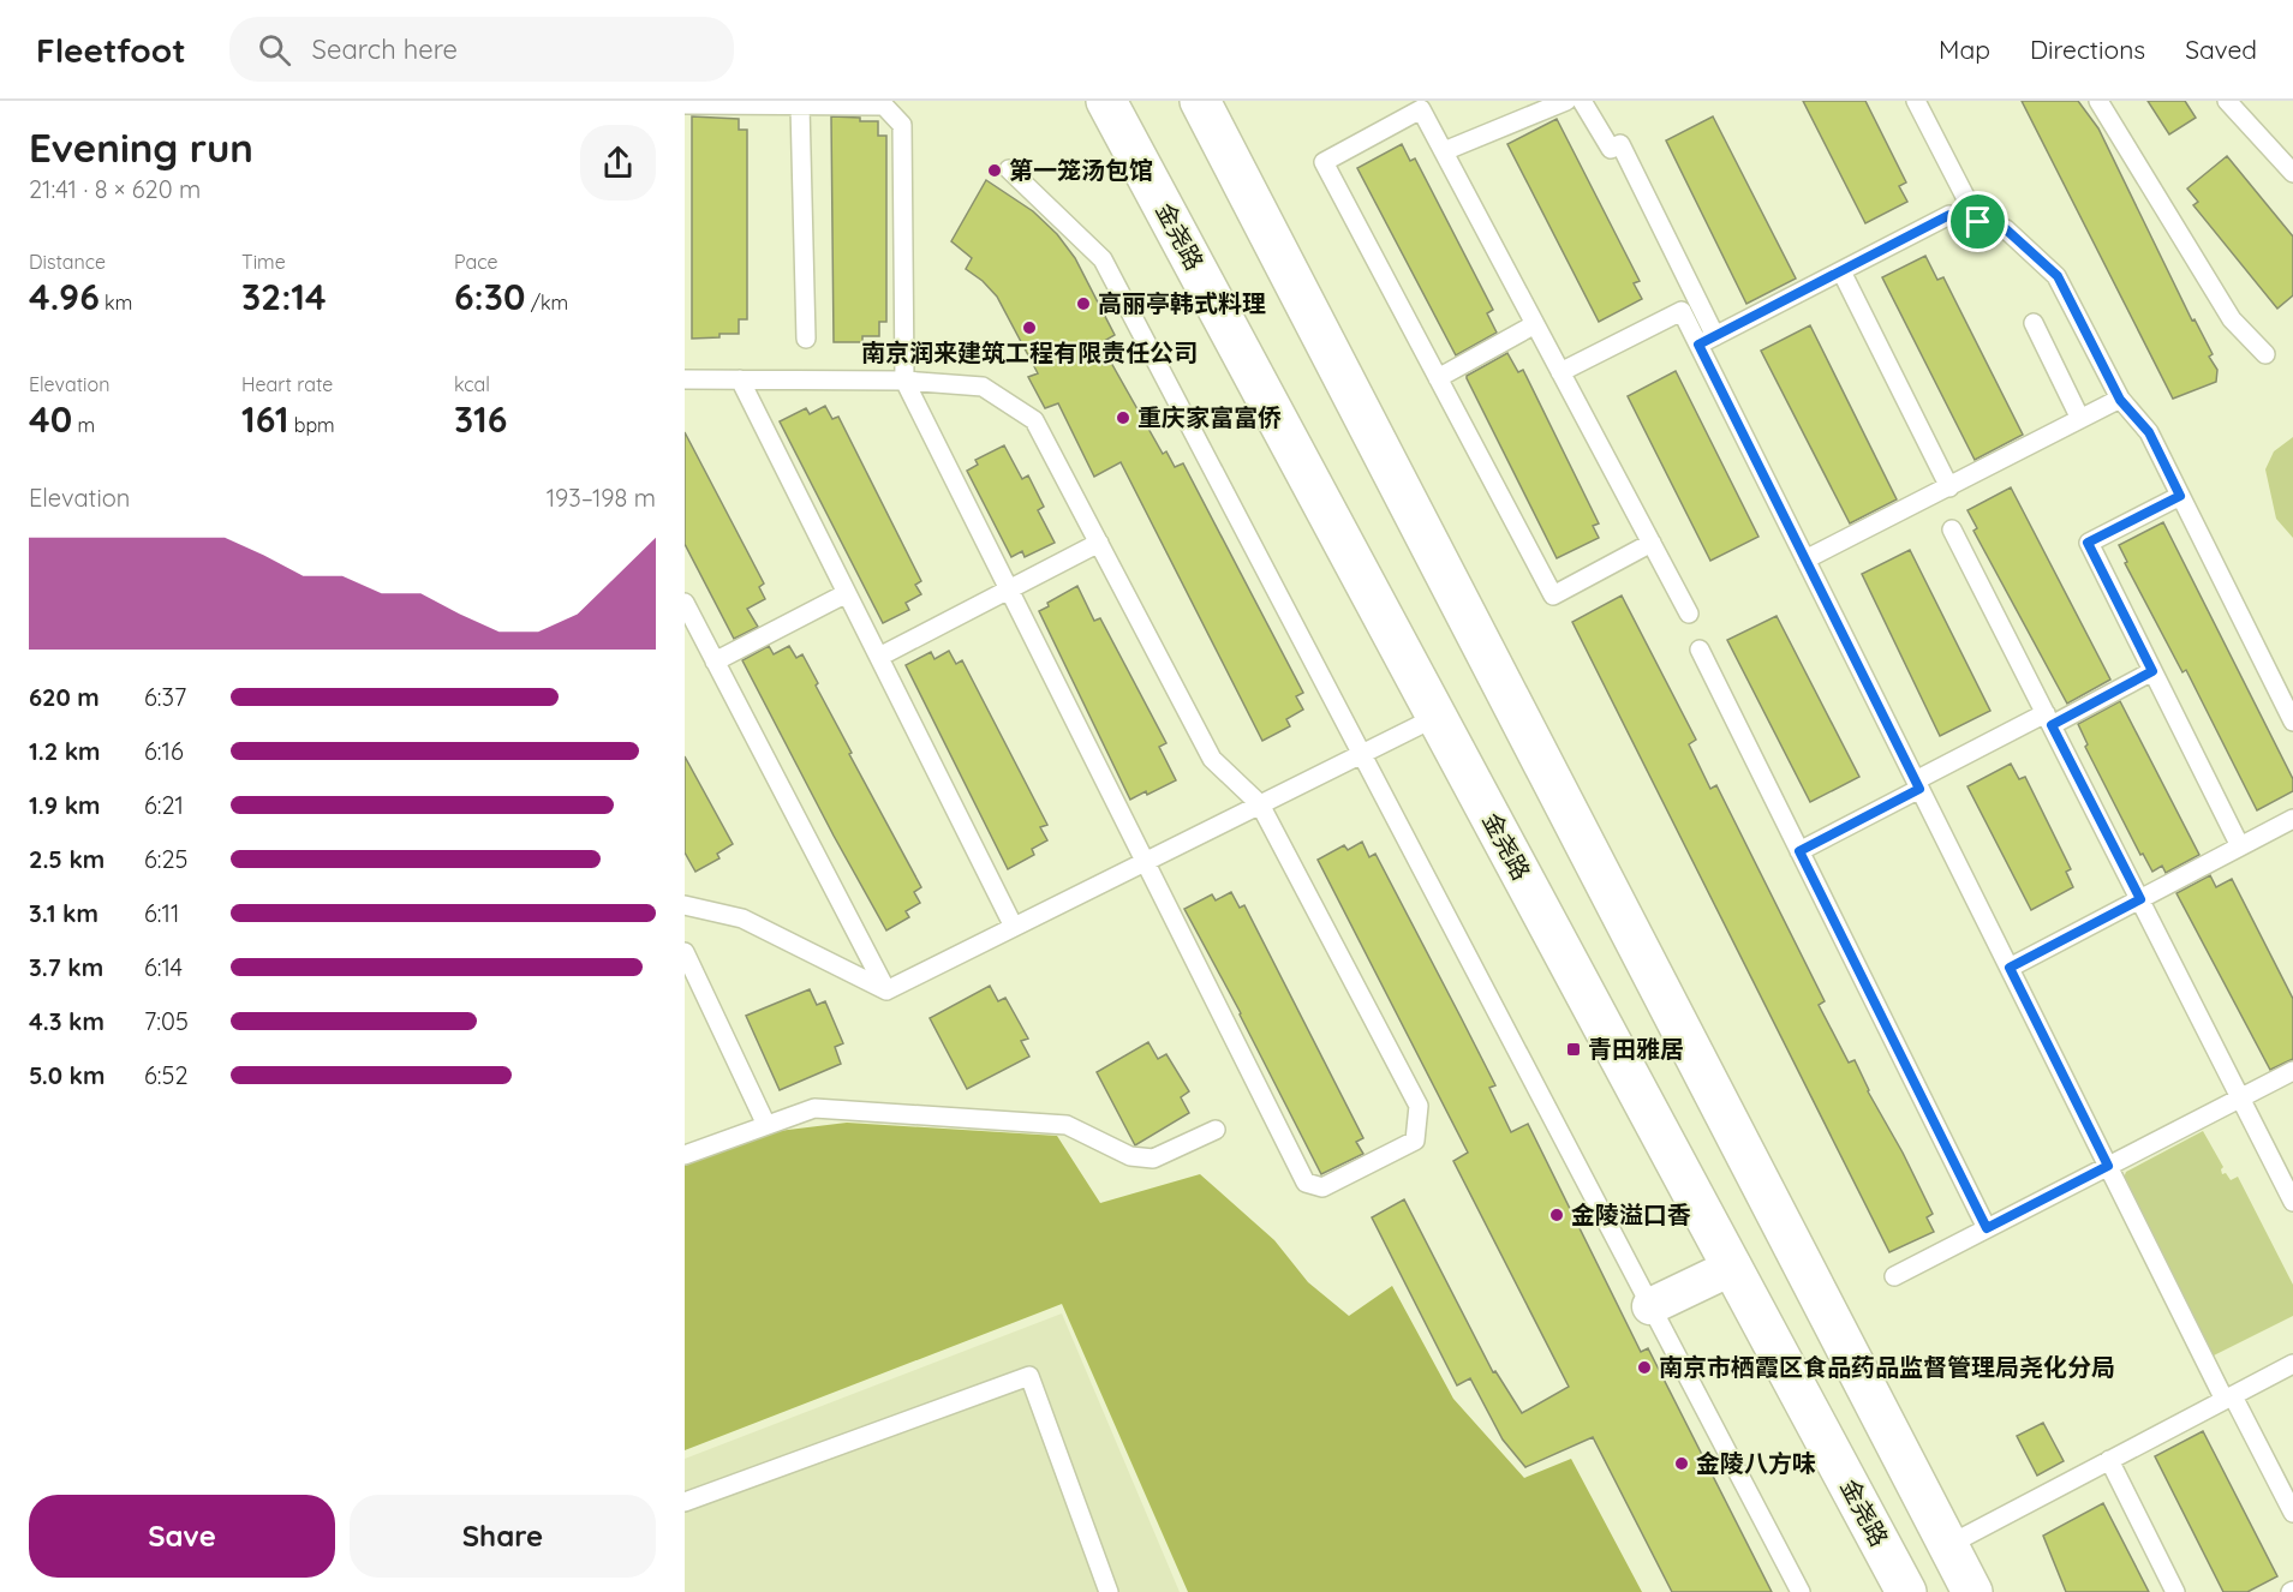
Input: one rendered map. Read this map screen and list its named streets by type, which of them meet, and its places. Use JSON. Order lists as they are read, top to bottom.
{
  "streets": {
    "main road": ["金尧路"]
  },
  "places": {
    "other": [
      "第一笼汤包馆",
      "高丽亭韩式料理",
      "南京润来建筑工程有限责任公司",
      "重庆家富富侨",
      "金陵溢口香",
      "南京市栖霞区食品药品监督管理局尧化分局",
      "金陵八方味"
    ],
    "transit": ["青田雅居"]
  },
  "page": {
    "header": "Fleetfoot",
    "search": "Search here",
    "nav": ["Map", "Directions", "Saved"],
    "heading": ["Evening run", "21:41 · 8 × 620 m"],
    "stats": [
      ["Distance", "4.96 km"],
      ["Time", "32:14"],
      ["Pace", "6:30 /km"],
      ["Elevation", "40 m"],
      ["Heart rate", "161 bpm"],
      ["kcal", "316"]
    ],
    "chart": ["Elevation", "193–198 m"],
    "list": [
      {
        "name": "620 m",
        "note": "6:37"
      },
      {
        "name": "1.2 km",
        "note": "6:16"
      },
      {
        "name": "1.9 km",
        "note": "6:21"
      },
      {
        "name": "2.5 km",
        "note": "6:25"
      },
      {
        "name": "3.1 km",
        "note": "6:11"
      },
      {
        "name": "3.7 km",
        "note": "6:14"
      },
      {
        "name": "4.3 km",
        "note": "7:05"
      },
      {
        "name": "5.0 km",
        "note": "6:52"
      }
    ],
    "buttons": ["Save", "Share"]
  }
}
